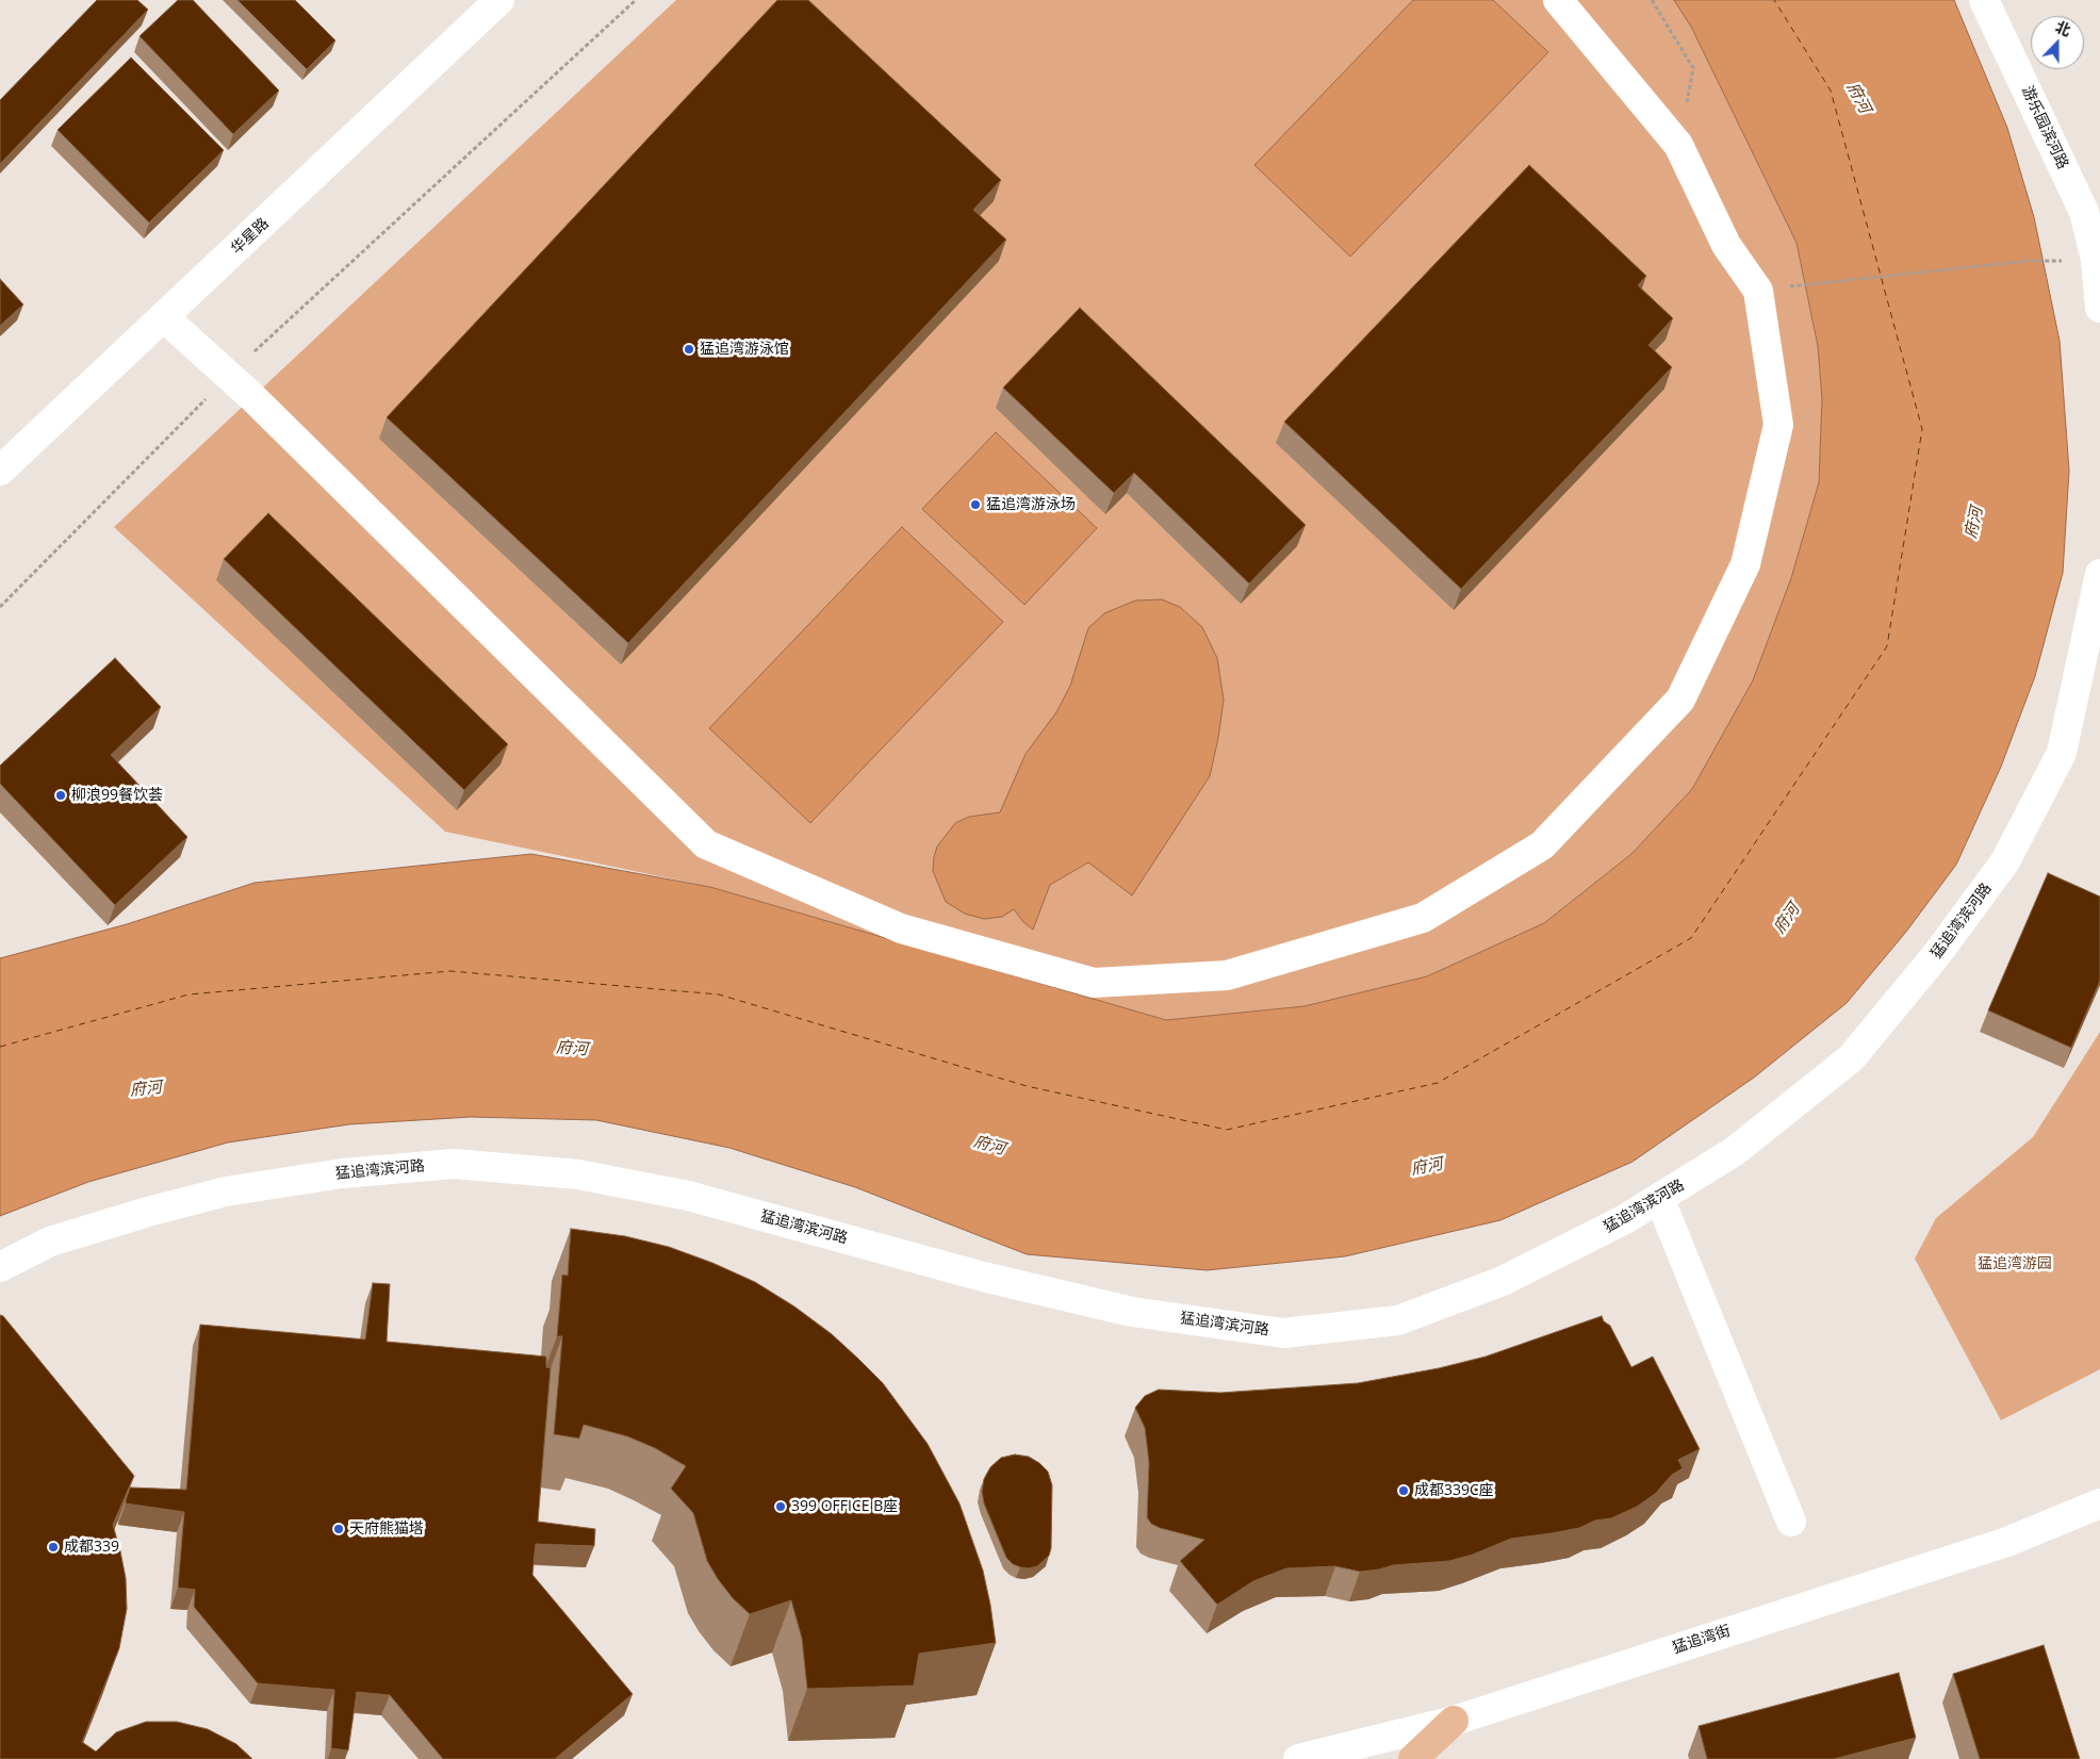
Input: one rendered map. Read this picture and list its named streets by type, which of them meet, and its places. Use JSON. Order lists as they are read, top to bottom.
{
  "streets": {
    "street": [
      "游乐园滨河路",
      "华星路",
      "猛追湾滨河路",
      "猛追湾街"
    ]
  },
  "water": ["府河"],
  "parks": ["猛追湾游园"],
  "places": [
    "猛追湾游泳馆",
    "猛追湾游泳场",
    "柳浪99餐饮荟",
    "成都339C座",
    "399 OFFICE B座",
    "天府熊猫塔",
    "成都339"
  ],
  "north": "top"
}
